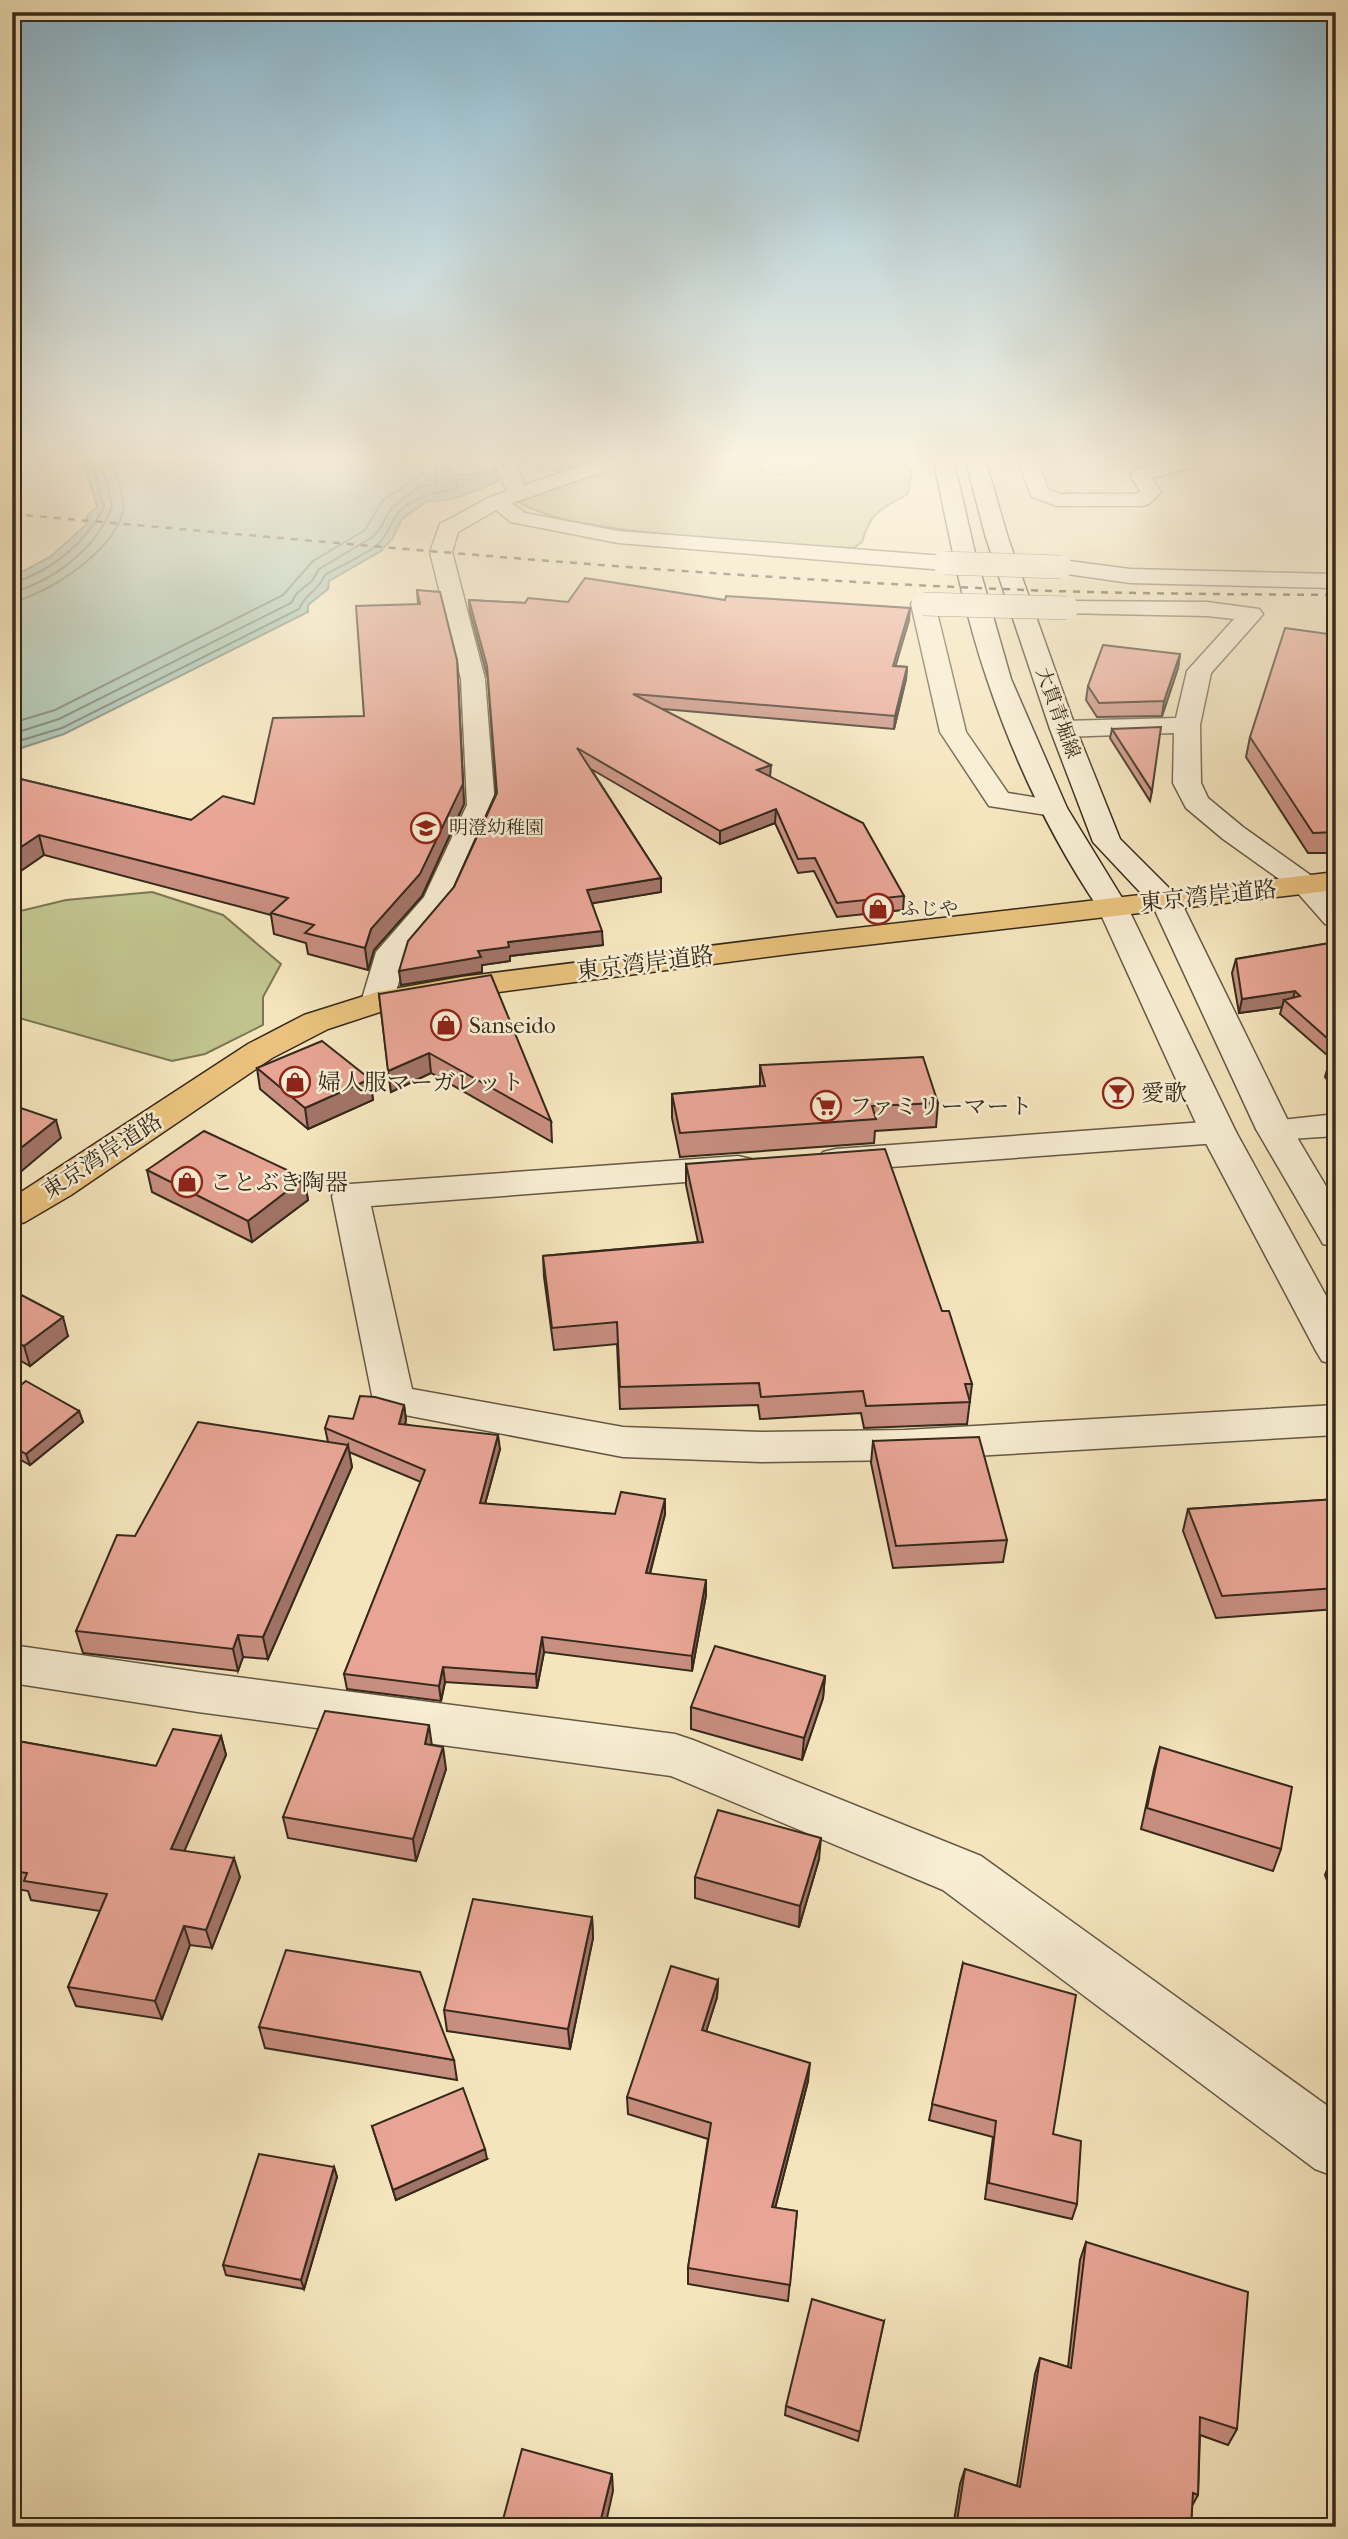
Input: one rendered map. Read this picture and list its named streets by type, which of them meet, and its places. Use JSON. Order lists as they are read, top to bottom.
{
  "streets": {
    "highway": ["東京湾岸道路"],
    "street": ["大貫青堀線"]
  },
  "crossings": [
    ["大貫青堀線", "東京湾岸道路"]
  ],
  "places": {
    "school or university": ["明澄幼稚園"],
    "shop": [
      "ふじや",
      "Sanseido",
      "婦人服マーガレット",
      "ことぶき陶器"
    ],
    "bar": ["愛歌"],
    "supermarket": ["ファミリーマート"]
  }
}
